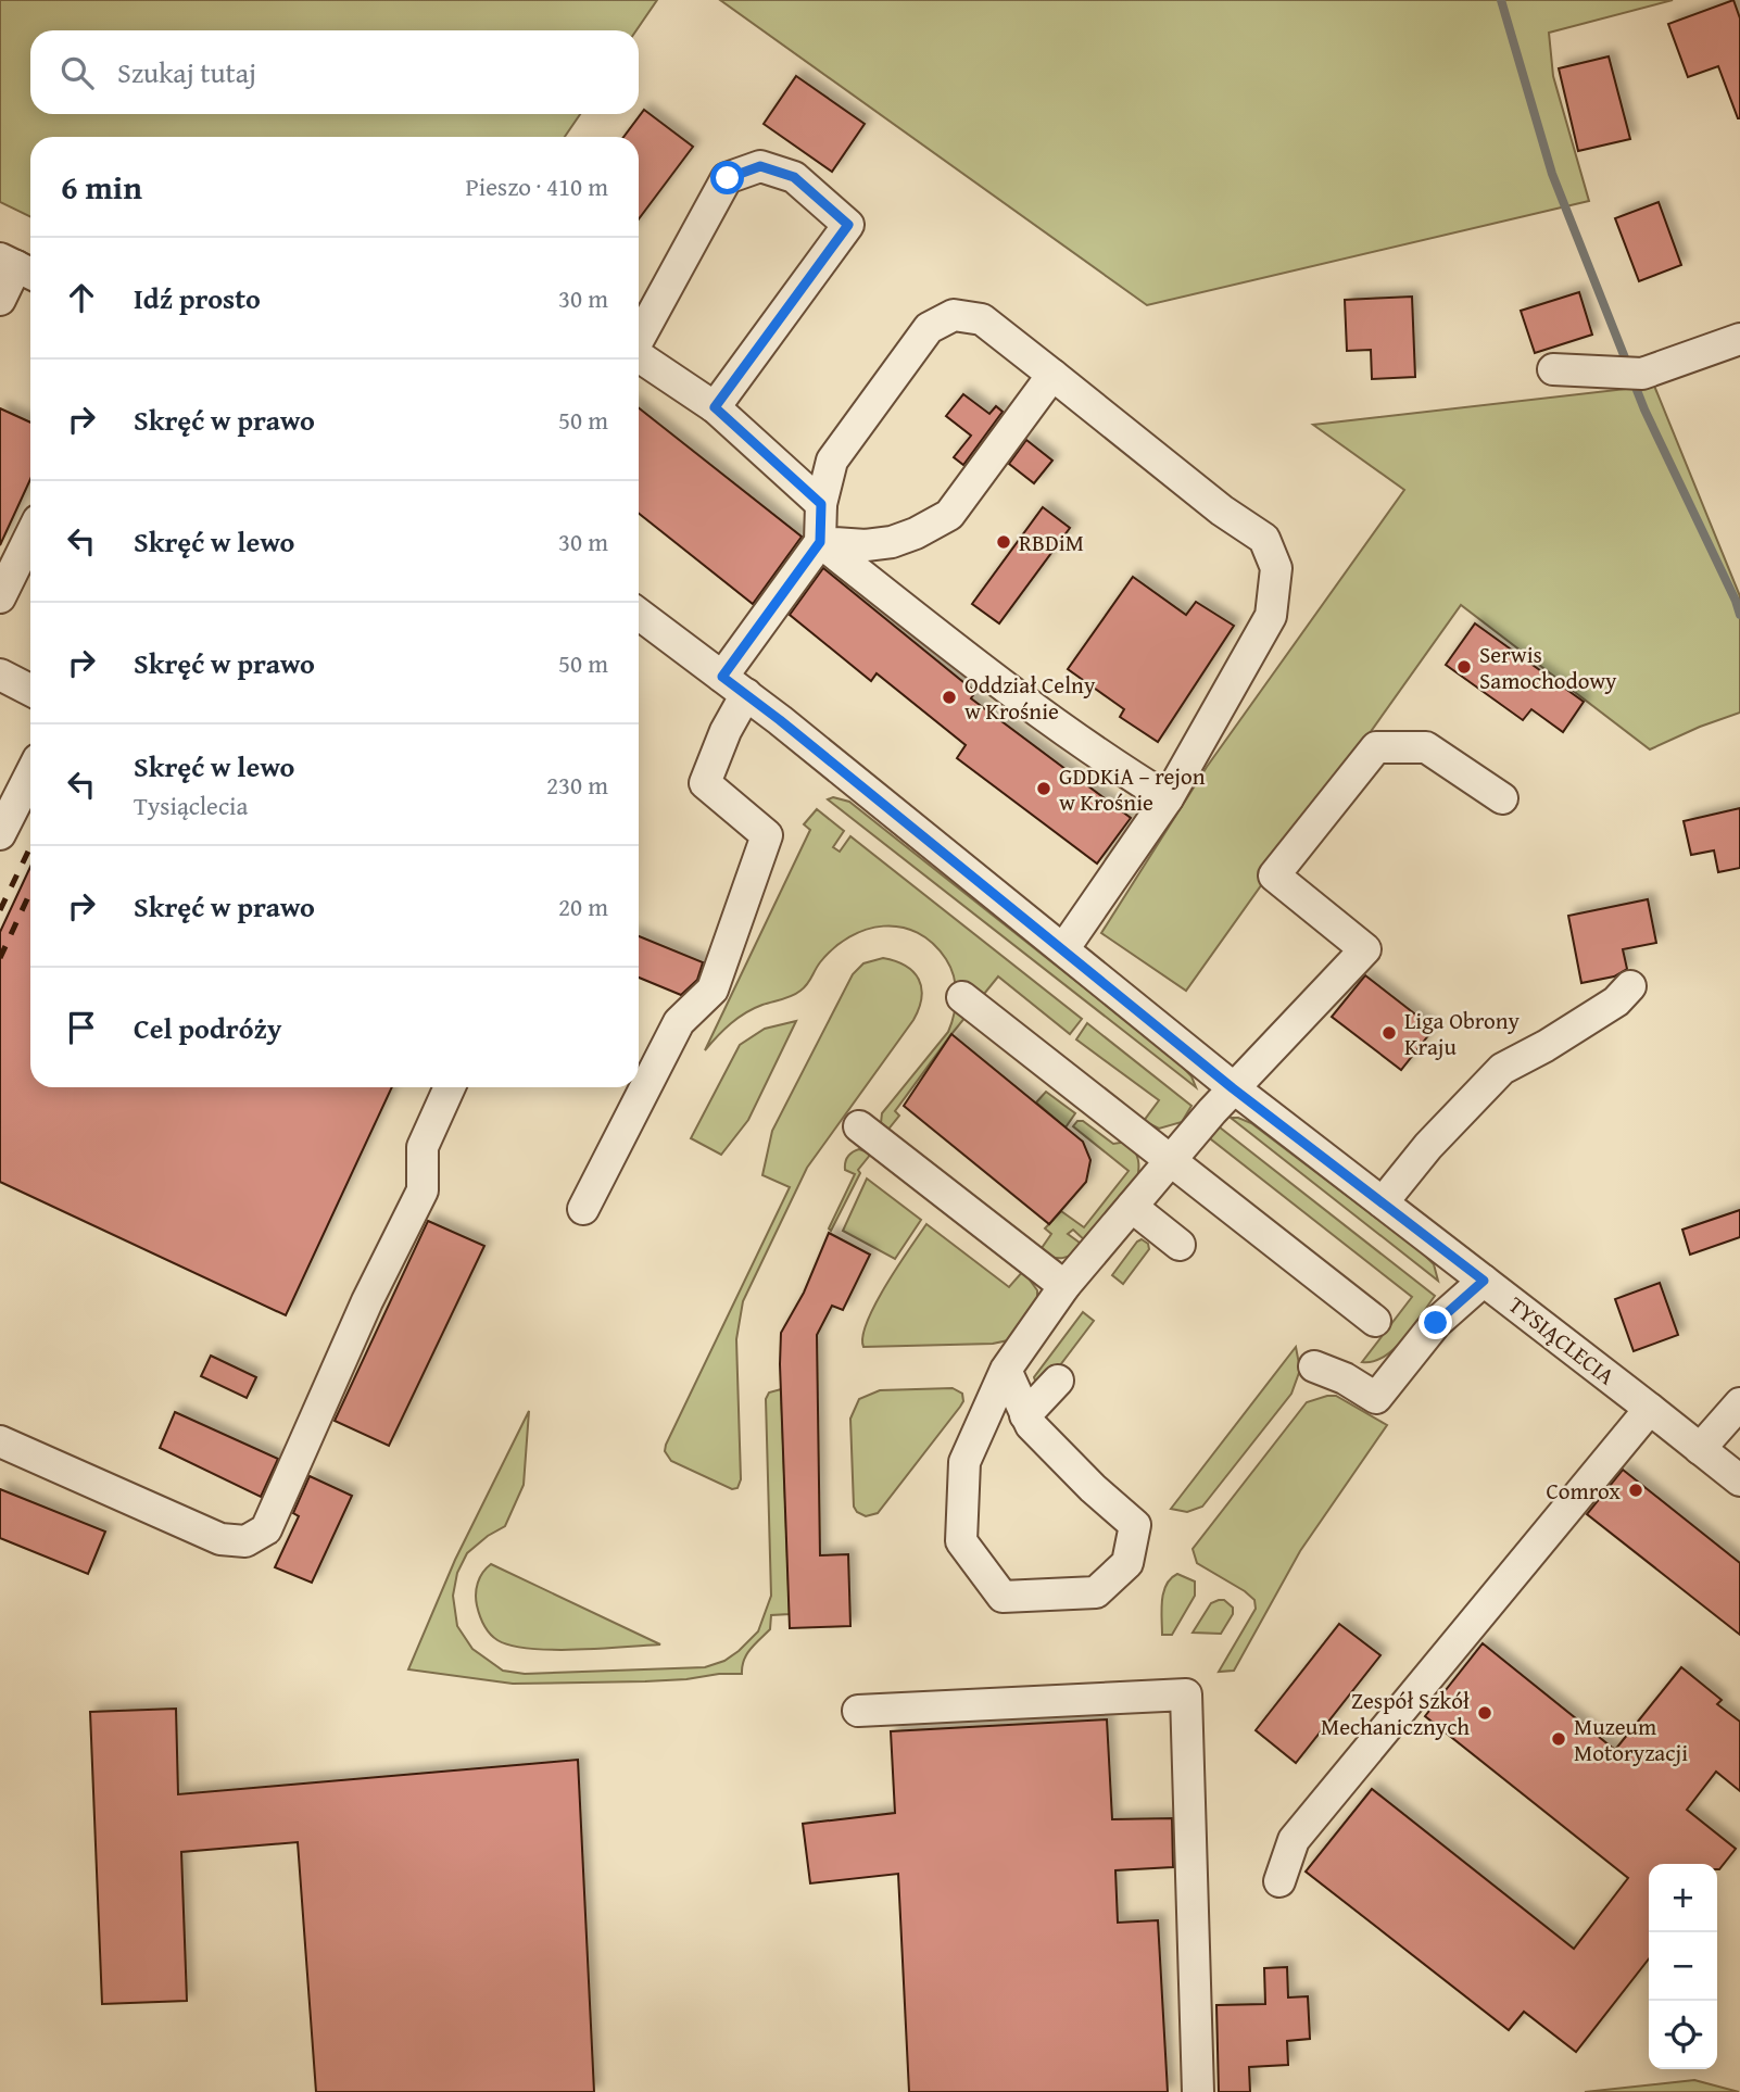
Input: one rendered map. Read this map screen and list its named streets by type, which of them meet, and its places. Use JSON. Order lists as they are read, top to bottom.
{
  "streets": {
    "street": ["TYSIĄCLECIA"]
  },
  "places": [
    "RBDiM",
    "Serwis Samochodowy",
    "Oddział Celny w Krośnie",
    "GDDKiA – rejon w Krośnie",
    "Liga Obrony Kraju",
    "Comrox",
    "Zespół Szkół Mechanicznych",
    "Muzeum Motoryzacji"
  ],
  "page": {
    "search": "Szukaj tutaj",
    "heading": ["6 min", "Pieszo · 410 m"],
    "list": [
      ["Idź prosto", "30 m"],
      ["Skręć w prawo", "50 m"],
      ["Skręć w lewo", "30 m"],
      ["Skręć w prawo", "50 m"],
      ["Skręć w lewo", "Tysiąclecia", "230 m"],
      ["Skręć w prawo", "20 m"],
      "Cel podróży"
    ],
    "map_buttons": ["+", "−"]
  }
}
